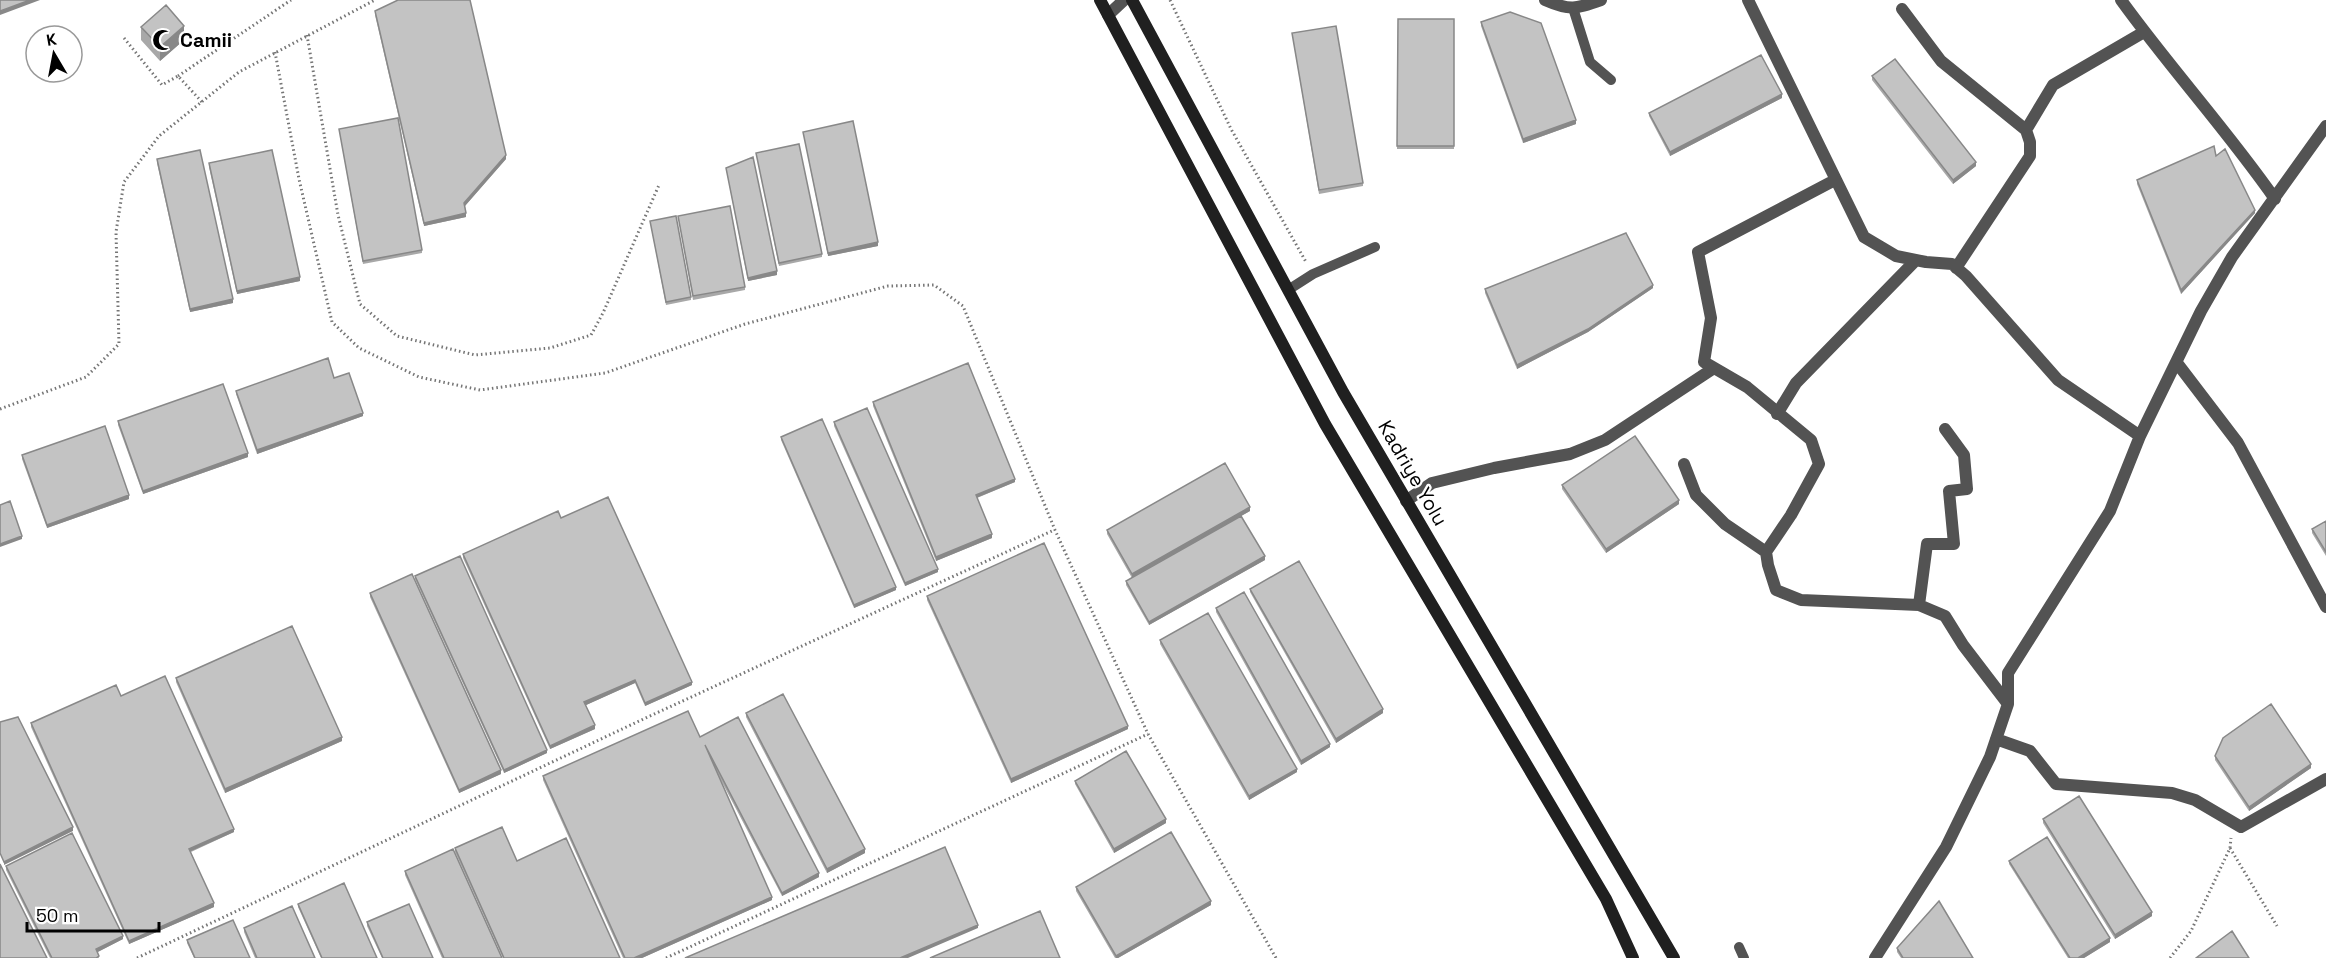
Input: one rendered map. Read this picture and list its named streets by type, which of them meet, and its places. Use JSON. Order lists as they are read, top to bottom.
{
  "streets": {
    "main road": ["Kadriye Yolu"]
  },
  "places": {
    "mosque": ["Camii"]
  },
  "scale_bar": "50 m",
  "north": "top"
}
